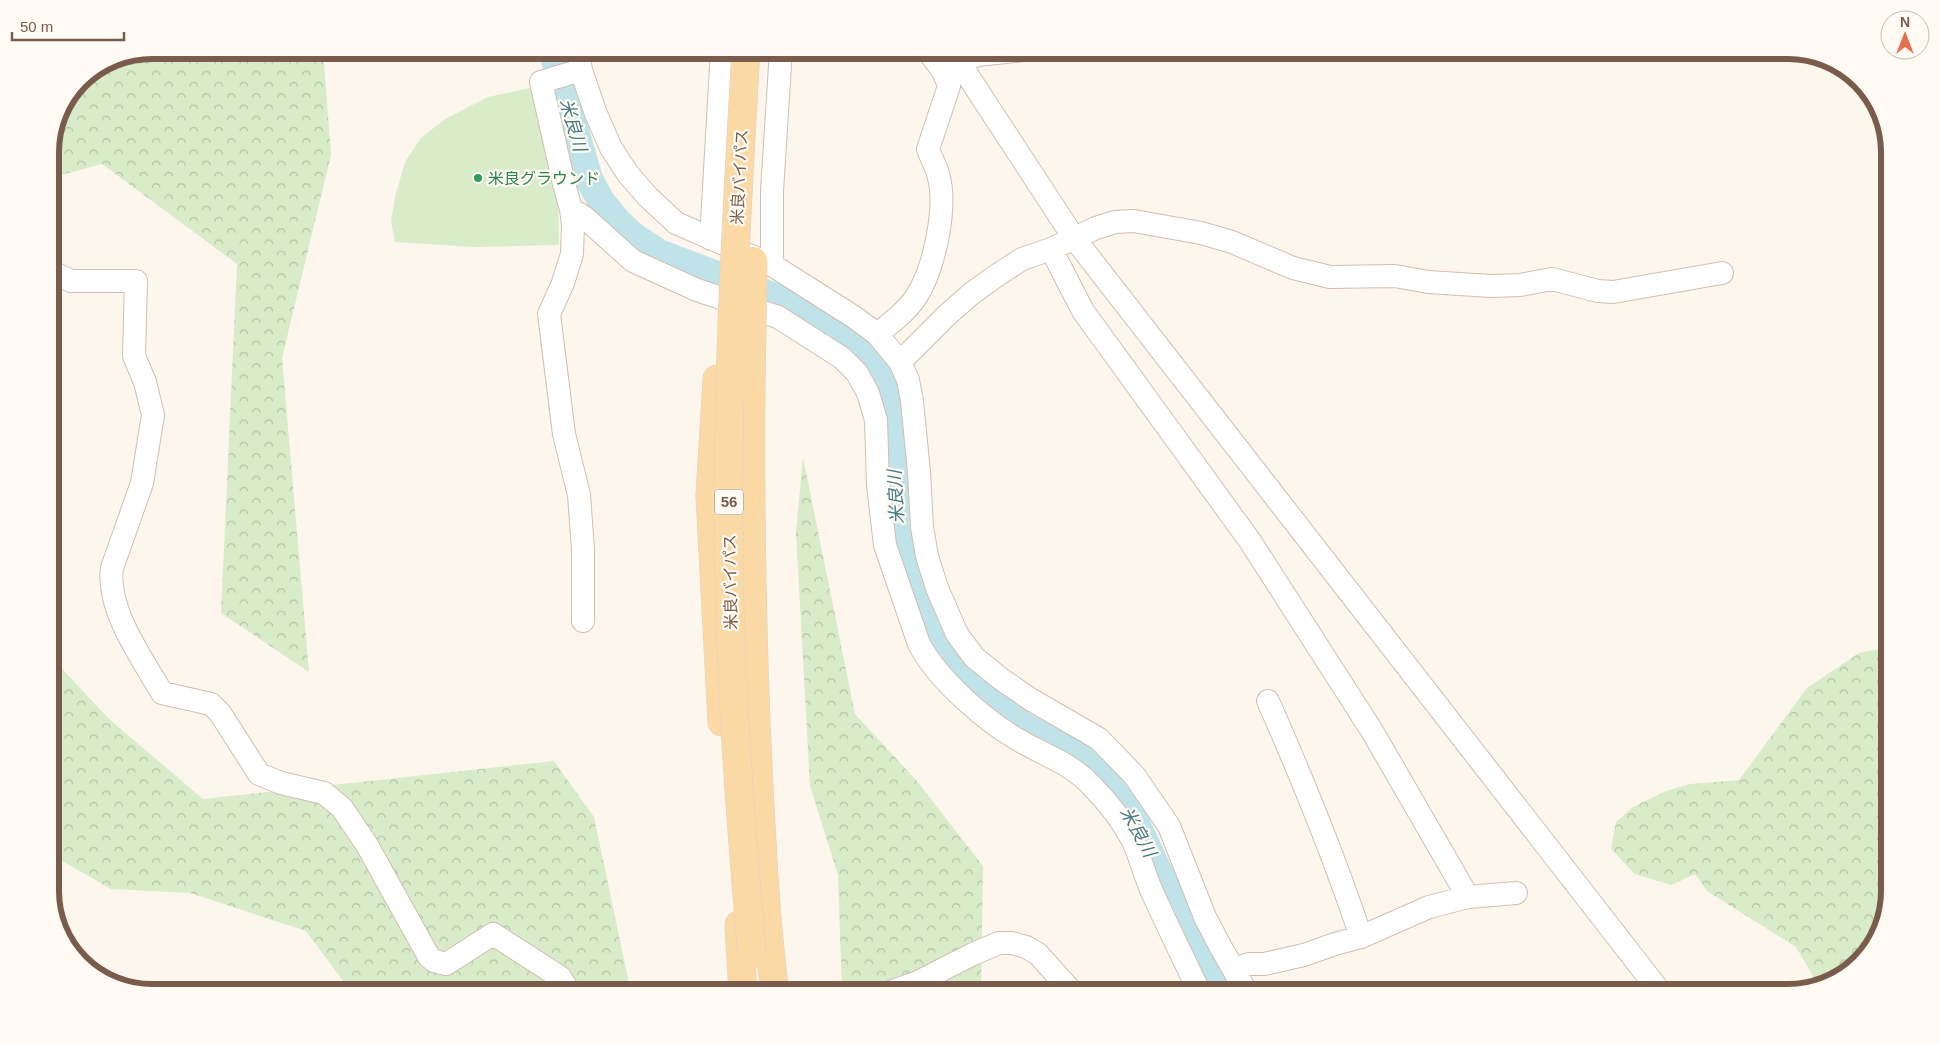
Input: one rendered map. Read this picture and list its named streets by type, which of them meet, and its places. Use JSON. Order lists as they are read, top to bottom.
{
  "streets": {
    "main road": ["米良バイパス", "56"]
  },
  "water": ["米良川"],
  "places": ["米良グラウンド"],
  "scale_bar": "50 m",
  "north": "top"
}
